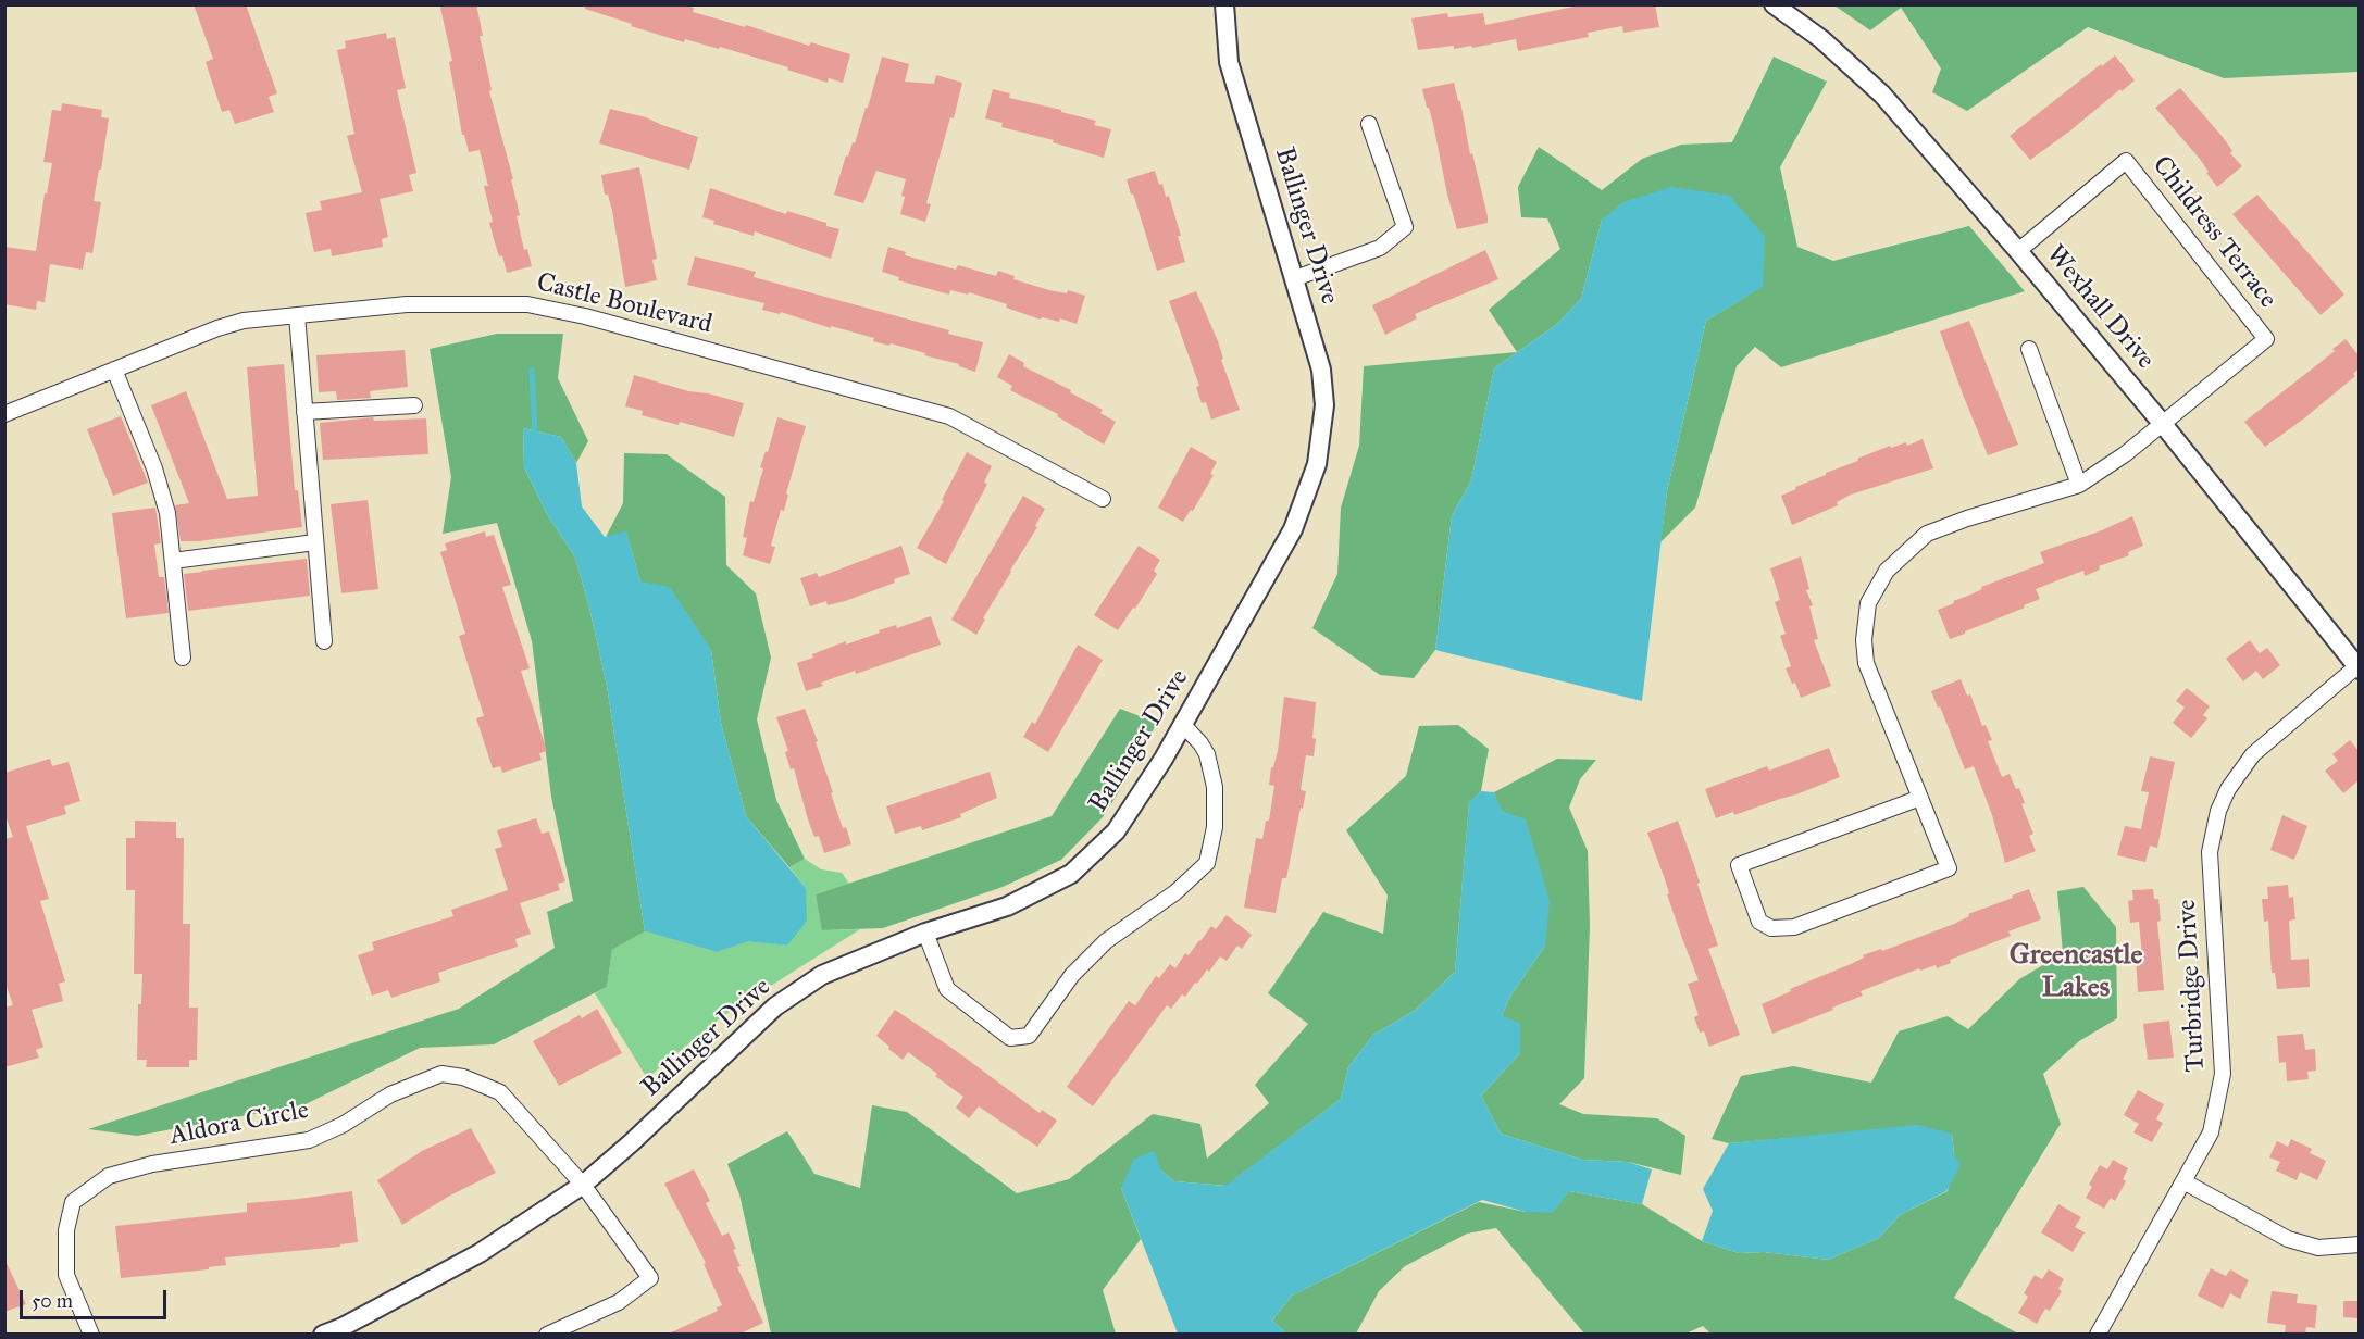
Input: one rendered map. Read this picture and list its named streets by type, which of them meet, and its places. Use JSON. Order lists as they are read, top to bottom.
{
  "streets": {
    "street": [
      "Ballinger Drive",
      "Childress Terrace",
      "Castle Boulevard",
      "Wexhall Drive",
      "Turbridge Drive",
      "Aldora Circle"
    ]
  },
  "crossings": [
    ["Ballinger Drive", "Aldora Circle"],
    ["Childress Terrace", "Wexhall Drive"],
    ["Wexhall Drive", "Turbridge Drive"]
  ],
  "districts": ["Greencastle Lakes"],
  "scale_bar": "50 m"
}
